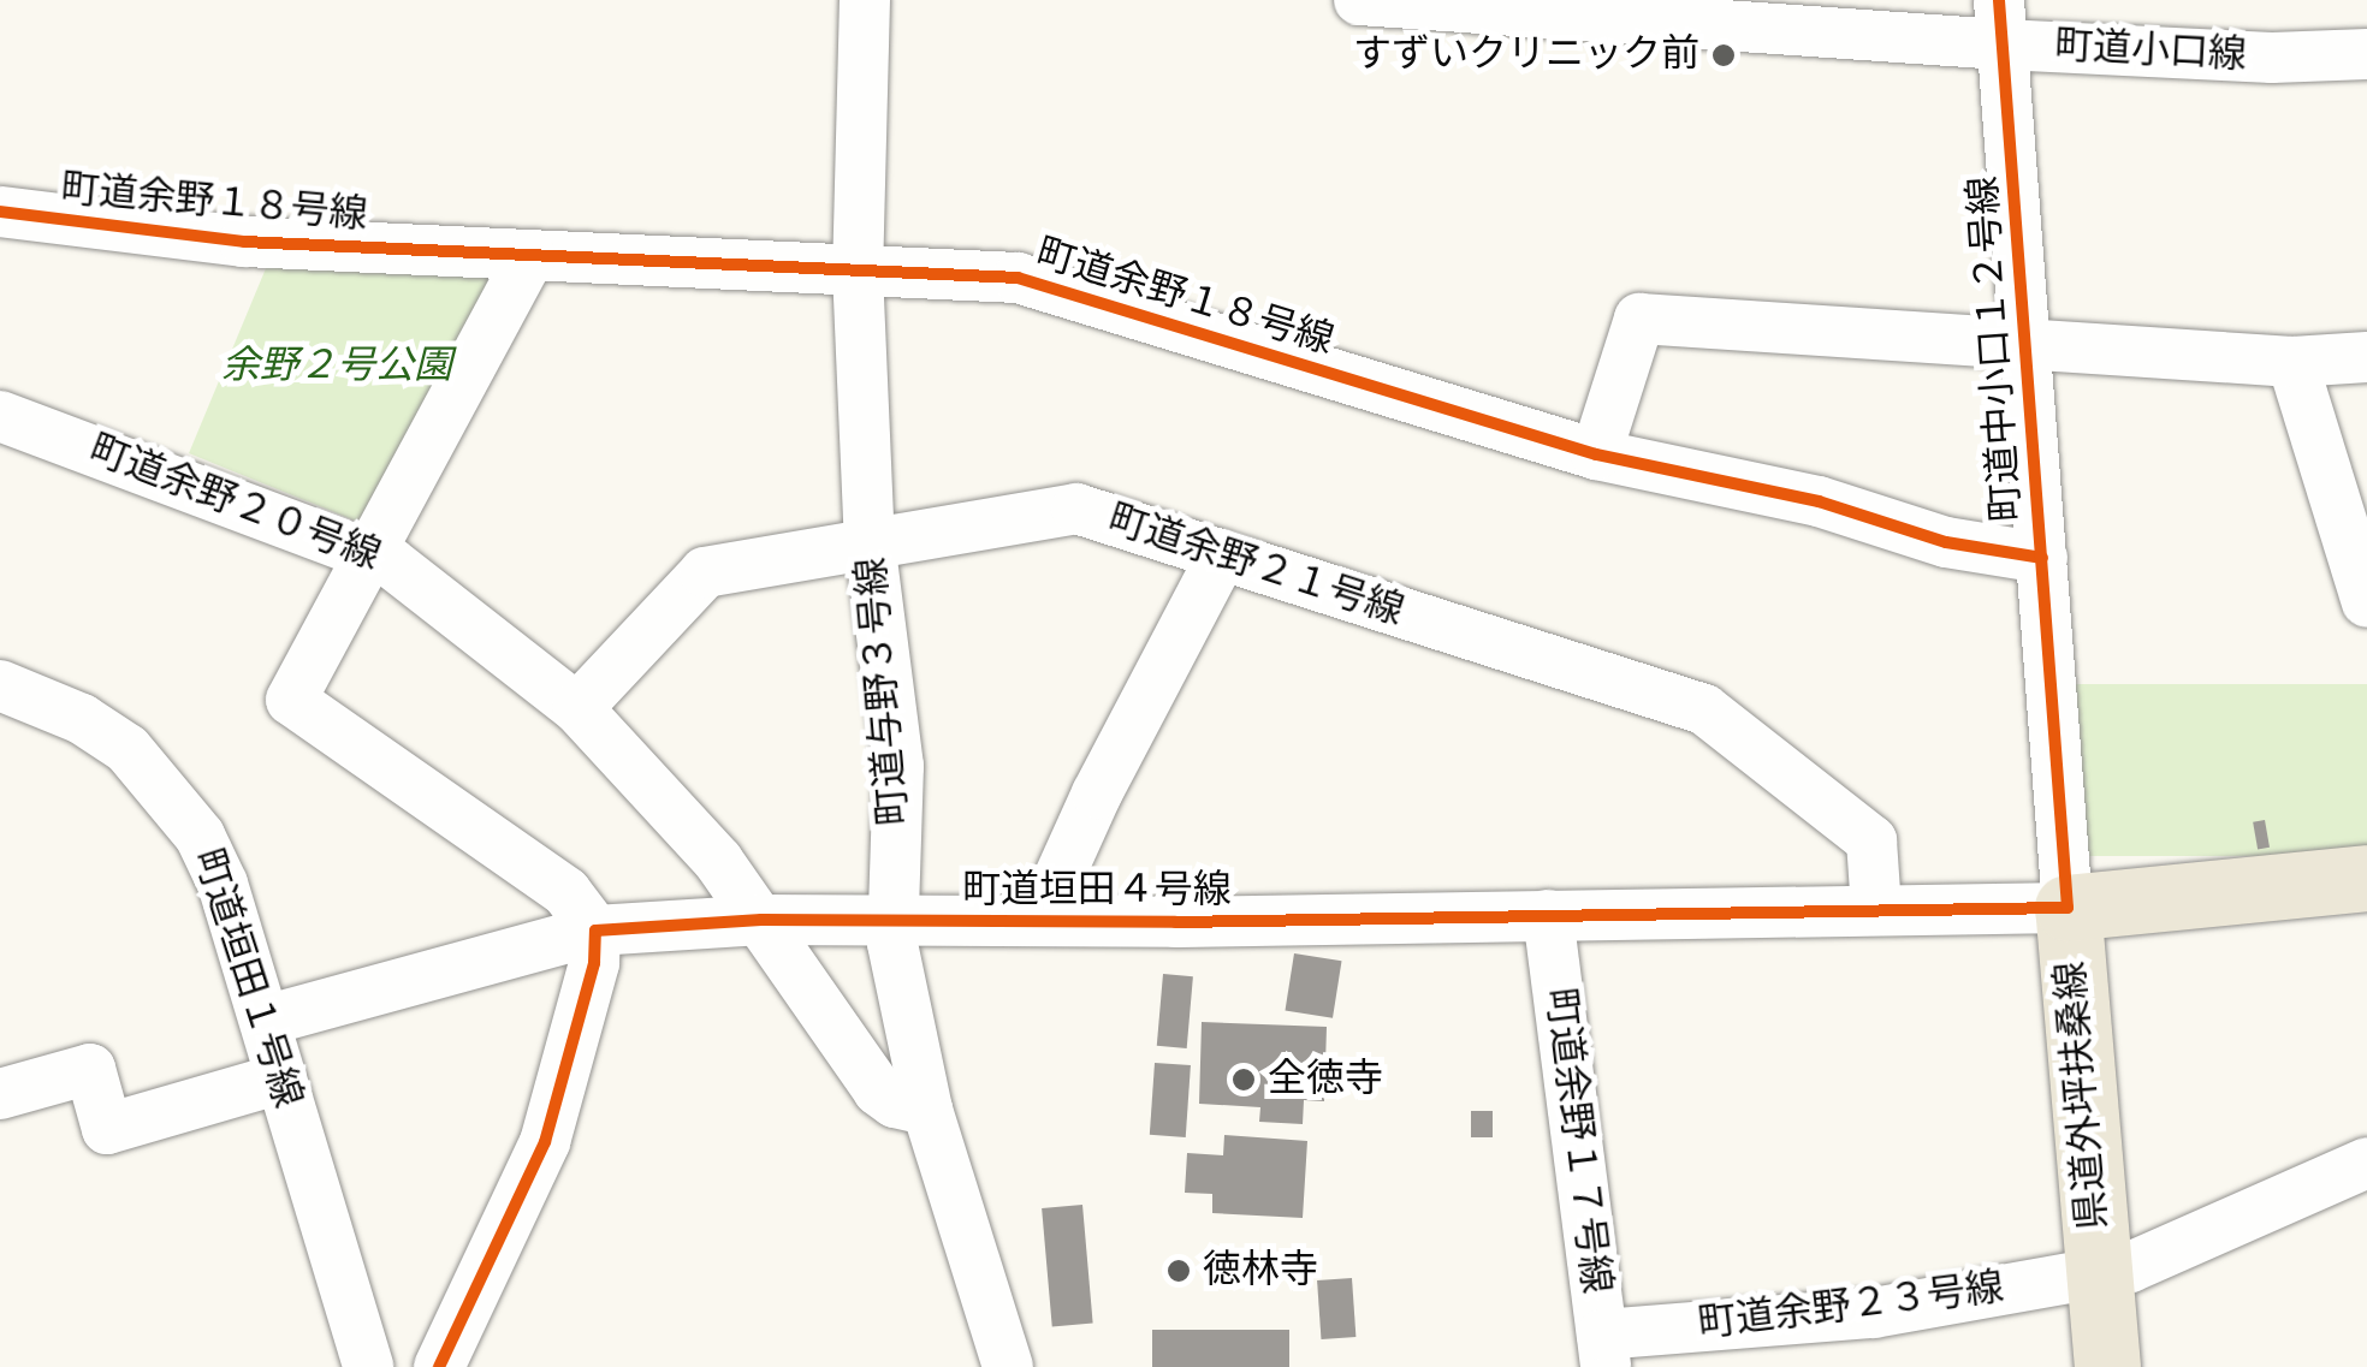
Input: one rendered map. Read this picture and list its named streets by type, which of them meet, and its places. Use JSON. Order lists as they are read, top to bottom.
{
  "streets": {
    "main road": ["県道外坪扶桑線"],
    "street": [
      "町道小口線",
      "町道余野１８号線",
      "町道中小口１２号線",
      "町道余野２０号線",
      "町道余野２１号線",
      "町道与野３号線",
      "町道垣田４号線",
      "町道垣田１号線",
      "町道余野１７号線",
      "町道余野２３号線"
    ]
  },
  "crossings": [
    ["町道小口線", "町道中小口１２号線"],
    ["町道余野１８号線", "町道中小口１２号線"],
    ["町道余野１８号線", "町道与野３号線"],
    ["町道中小口１２号線", "町道垣田４号線"],
    ["町道中小口１２号線", "県道外坪扶桑線"],
    ["町道余野２０号線", "町道余野２１号線"],
    ["町道余野２０号線", "町道与野３号線"],
    ["町道余野２０号線", "町道垣田４号線"],
    ["町道余野２１号線", "町道与野３号線"],
    ["町道余野２１号線", "町道垣田４号線"],
    ["町道与野３号線", "町道垣田４号線"],
    ["町道垣田４号線", "町道垣田１号線"],
    ["町道垣田４号線", "県道外坪扶桑線"],
    ["町道垣田４号線", "町道余野１７号線"],
    ["県道外坪扶桑線", "町道余野２３号線"],
    ["町道余野１７号線", "町道余野２３号線"]
  ],
  "parks": ["余野２号公園"],
  "places": ["すずいクリニック前", "全徳寺", "徳林寺"]
}
